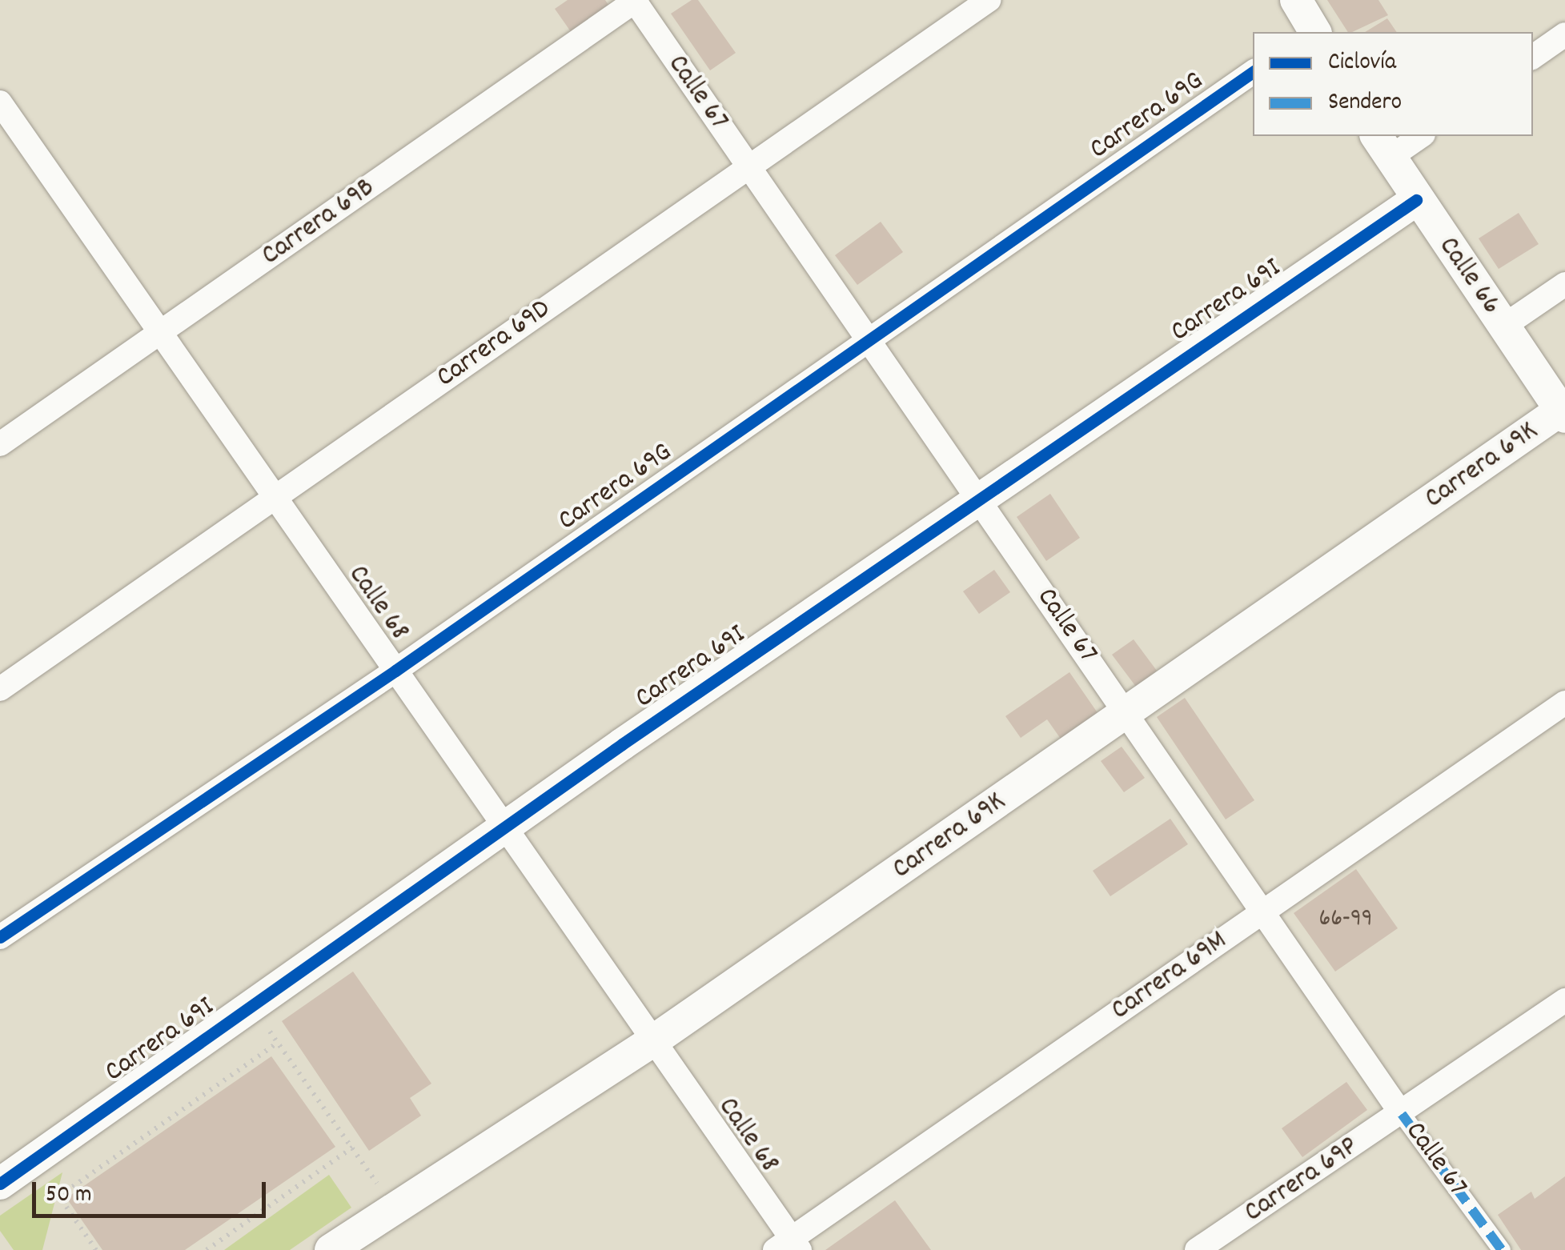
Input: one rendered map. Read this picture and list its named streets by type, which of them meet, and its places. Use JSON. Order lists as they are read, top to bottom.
{
  "streets": {
    "street": [
      "Calle 67",
      "Carrera 69G",
      "Carrera 69B",
      "Calle 66",
      "Carrera 69I",
      "Carrera 69D",
      "Carrera 69K",
      "Calle 68",
      "Carrera 69M",
      "Carrera 69P"
    ]
  },
  "crossings": [
    ["Calle 67", "Carrera 69G"],
    ["Calle 67", "Carrera 69B"],
    ["Calle 67", "Carrera 69I"],
    ["Calle 67", "Carrera 69D"],
    ["Calle 67", "Carrera 69K"],
    ["Calle 67", "Carrera 69M"],
    ["Calle 67", "Carrera 69P"],
    ["Carrera 69G", "Calle 68"],
    ["Carrera 69B", "Calle 68"],
    ["Calle 66", "Carrera 69I"],
    ["Calle 66", "Carrera 69K"],
    ["Carrera 69I", "Calle 68"],
    ["Carrera 69D", "Calle 68"],
    ["Carrera 69K", "Calle 68"],
    ["Calle 68", "Carrera 69M"]
  ],
  "house_numbers": ["66-99"],
  "legend": ["Ciclovía", "Sendero"],
  "scale_bar": "50 m"
}
